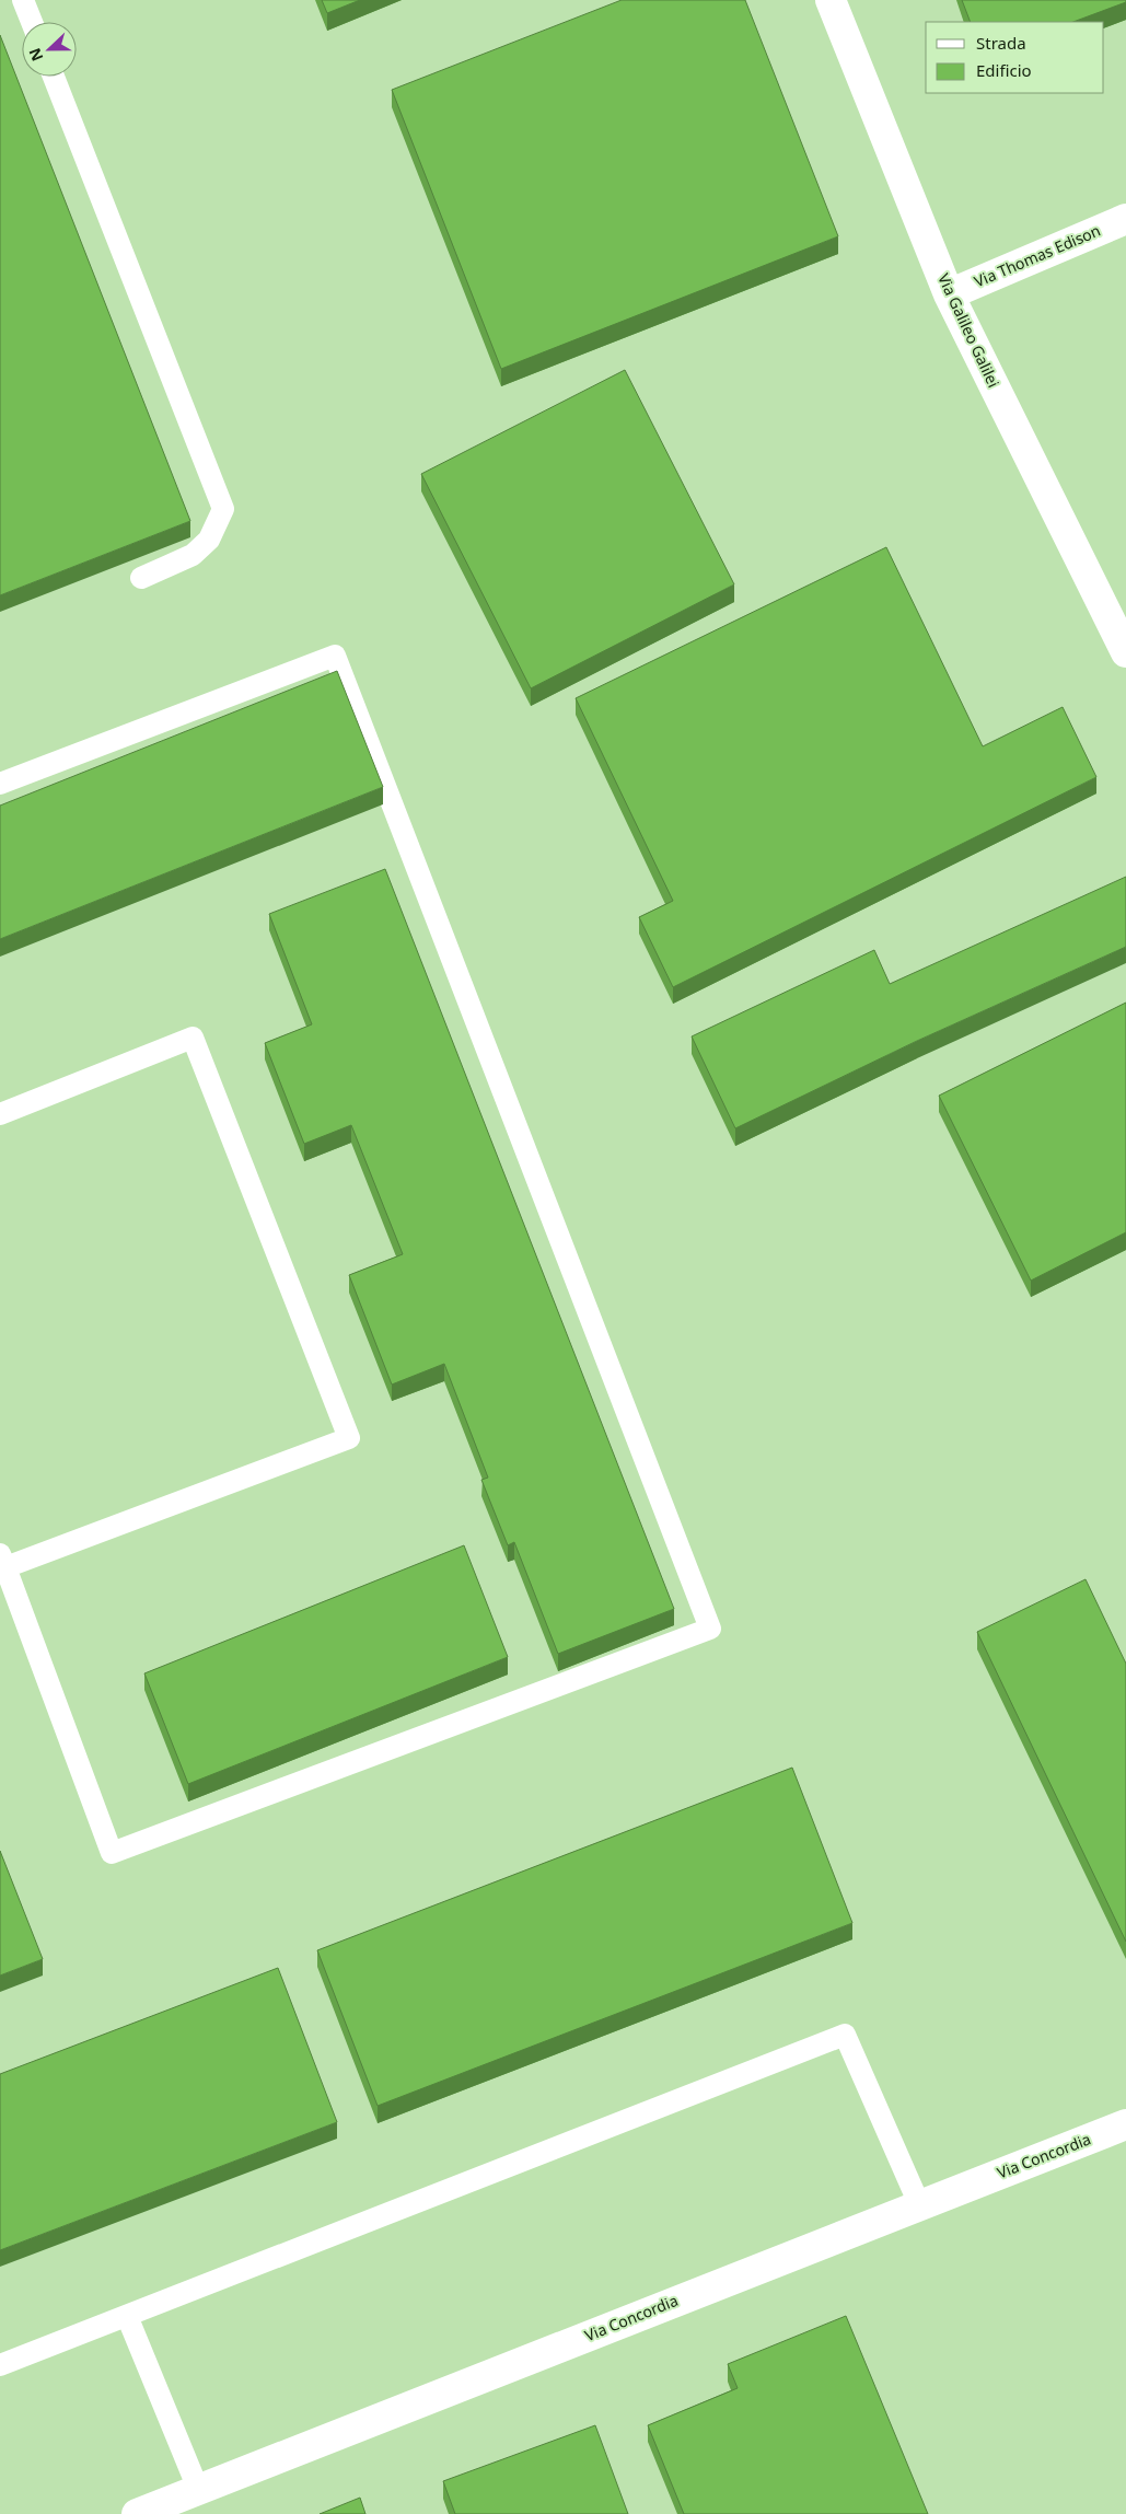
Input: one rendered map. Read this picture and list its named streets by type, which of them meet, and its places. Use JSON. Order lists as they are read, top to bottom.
{
  "streets": {
    "street": ["Via Thomas Edison", "Via Galileo Galilei", "Via Concordia"]
  },
  "crossings": [
    ["Via Thomas Edison", "Via Galileo Galilei"]
  ],
  "legend": ["Strada", "Edificio"],
  "north": "left"
}
